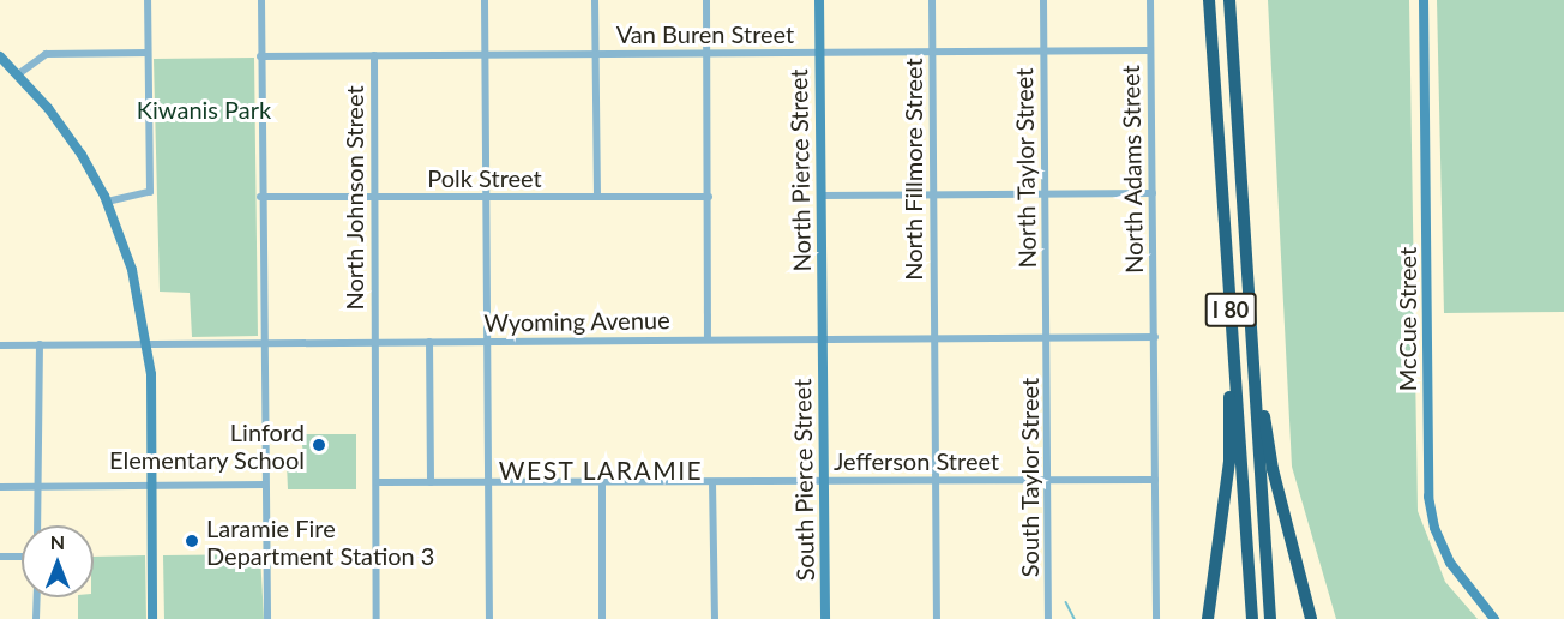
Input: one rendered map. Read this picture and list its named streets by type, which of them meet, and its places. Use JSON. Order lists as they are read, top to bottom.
{
  "streets": {
    "highway": ["I 80"],
    "main road": ["North Pierce Street", "McCue Street", "South Pierce Street"],
    "street": [
      "Van Buren Street",
      "North Taylor Street",
      "North Fillmore Street",
      "North Adams Street",
      "Polk Street",
      "North Johnson Street",
      "Wyoming Avenue",
      "Jefferson Street",
      "South Taylor Street"
    ]
  },
  "crossings": [
    ["Van Buren Street", "North Taylor Street"],
    ["Van Buren Street", "North Fillmore Street"],
    ["Van Buren Street", "North Adams Street"],
    ["Van Buren Street", "North Pierce Street"],
    ["Van Buren Street", "North Johnson Street"],
    ["North Taylor Street", "Wyoming Avenue"],
    ["North Taylor Street", "South Taylor Street"],
    ["North Fillmore Street", "Wyoming Avenue"],
    ["North Fillmore Street", "Jefferson Street"],
    ["North Adams Street", "Wyoming Avenue"],
    ["North Adams Street", "Jefferson Street"],
    ["North Pierce Street", "Wyoming Avenue"],
    ["North Pierce Street", "South Pierce Street"],
    ["Polk Street", "North Johnson Street"],
    ["North Johnson Street", "Wyoming Avenue"],
    ["North Johnson Street", "Jefferson Street"],
    ["Wyoming Avenue", "South Taylor Street"],
    ["Wyoming Avenue", "South Pierce Street"],
    ["Jefferson Street", "South Taylor Street"],
    ["Jefferson Street", "South Pierce Street"]
  ],
  "districts": ["WEST LARAMIE"],
  "parks": ["Kiwanis Park"],
  "places": ["Linford Elementary School", "Laramie Fire Department Station 3"],
  "north": "top"
}
